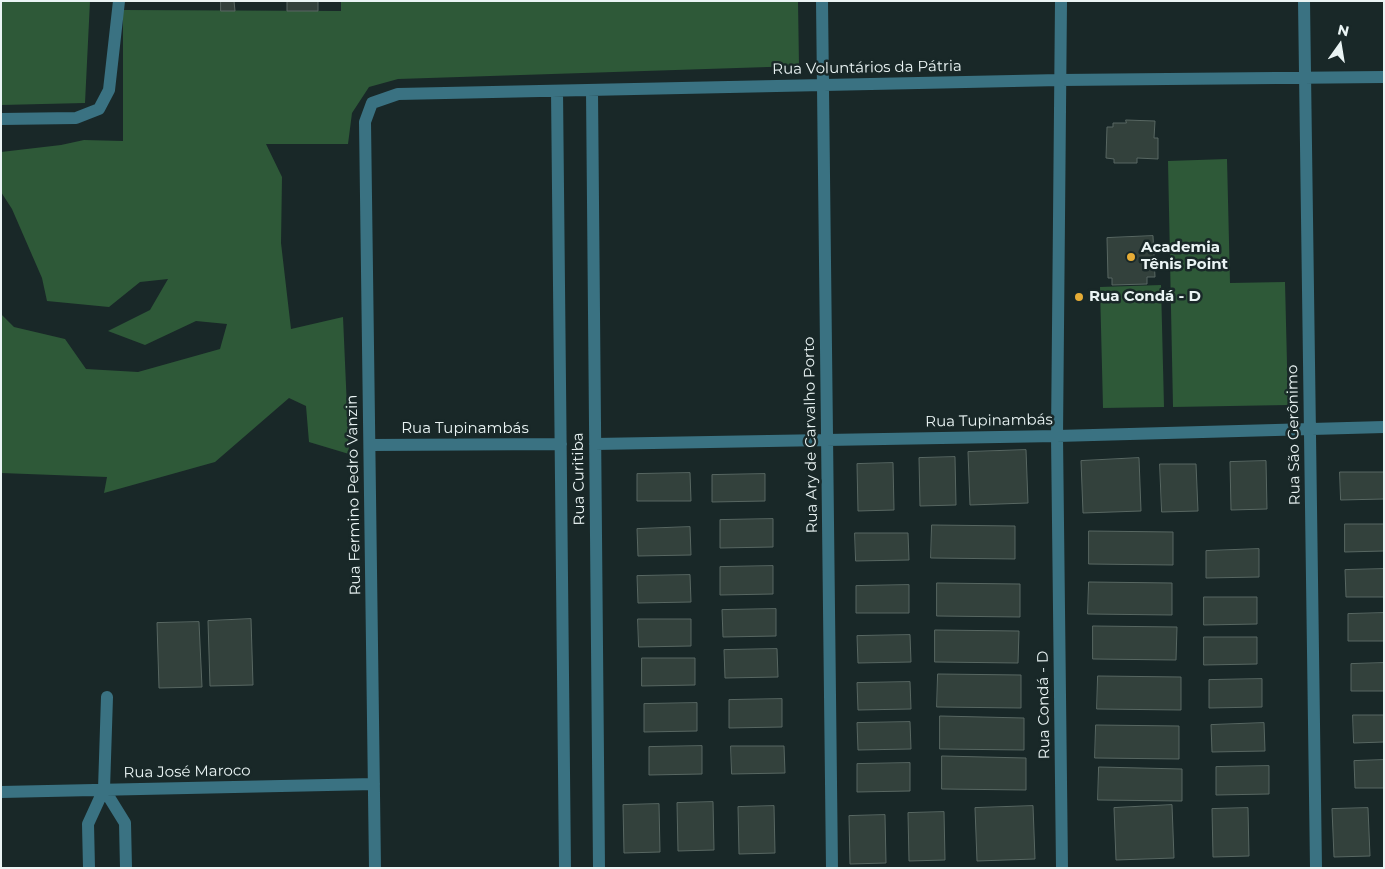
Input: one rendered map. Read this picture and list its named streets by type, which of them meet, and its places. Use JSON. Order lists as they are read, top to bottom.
{
  "streets": {
    "street": [
      "Rua Voluntários da Pátria",
      "Rua Tupinambás",
      "Rua Ary de Carvalho Porto",
      "Rua São Gerônimo",
      "Rua Curitiba",
      "Rua Fermino Pedro Vanzin",
      "Rua Condá - D",
      "Rua José Maroco"
    ]
  },
  "crossings": [
    ["Rua Voluntários da Pátria", "Rua Ary de Carvalho Porto"],
    ["Rua Voluntários da Pátria", "Rua São Gerônimo"],
    ["Rua Voluntários da Pátria", "Rua Curitiba"],
    ["Rua Voluntários da Pátria", "Rua Fermino Pedro Vanzin"],
    ["Rua Voluntários da Pátria", "Rua Condá - D"],
    ["Rua Tupinambás", "Rua Ary de Carvalho Porto"],
    ["Rua Tupinambás", "Rua São Gerônimo"],
    ["Rua Tupinambás", "Rua Curitiba"],
    ["Rua Tupinambás", "Rua Fermino Pedro Vanzin"],
    ["Rua Tupinambás", "Rua Condá - D"],
    ["Rua Fermino Pedro Vanzin", "Rua José Maroco"]
  ],
  "places": ["Academia Tênis Point", "Rua Condá - D"],
  "north": "top"
}
